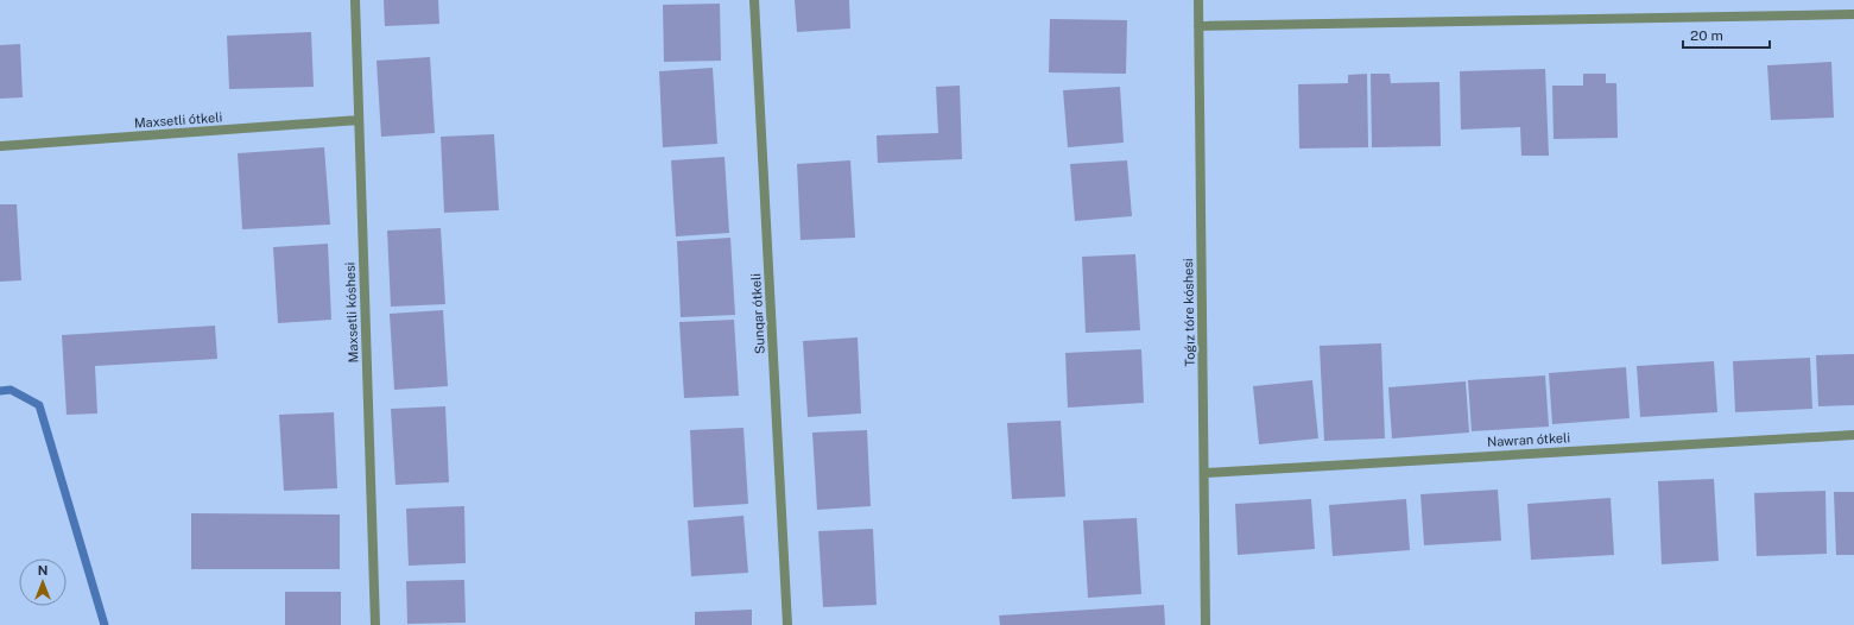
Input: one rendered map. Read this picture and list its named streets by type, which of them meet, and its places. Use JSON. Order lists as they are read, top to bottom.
{
  "streets": {
    "street": [
      "Maxsetli ótkeli",
      "Maxsetli kóshesi",
      "Toǵız tóre kóshesi",
      "Sunqar ótkeli",
      "Nawran ótkeli"
    ]
  },
  "crossings": [
    ["Maxsetli ótkeli", "Maxsetli kóshesi"],
    ["Toǵız tóre kóshesi", "Nawran ótkeli"]
  ],
  "scale_bar": "20 m",
  "north": "top"
}
